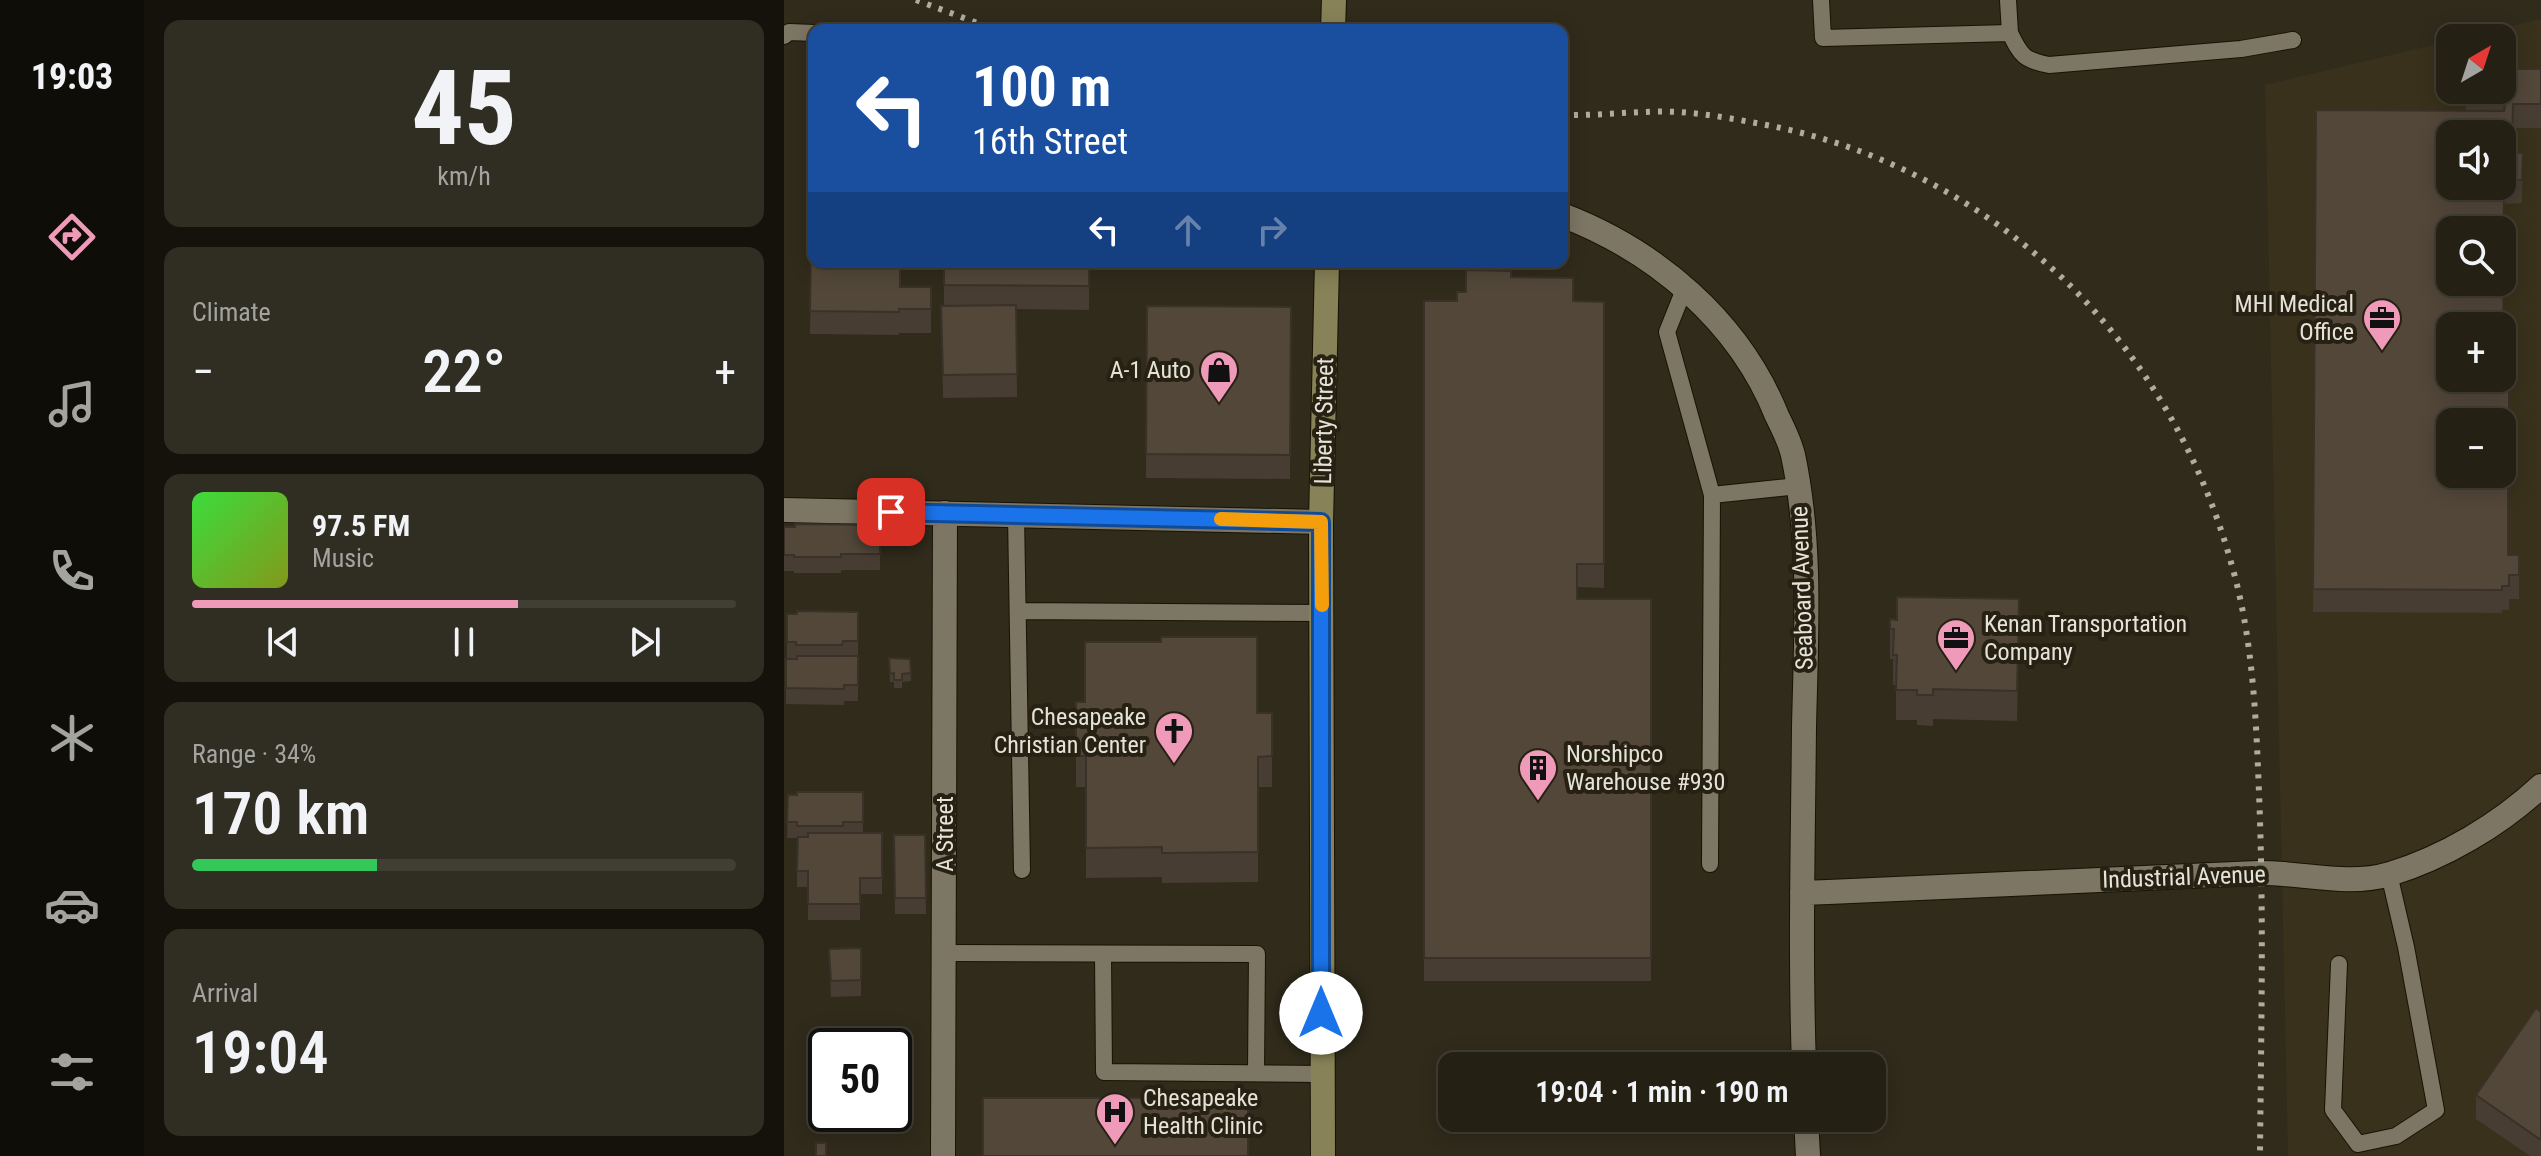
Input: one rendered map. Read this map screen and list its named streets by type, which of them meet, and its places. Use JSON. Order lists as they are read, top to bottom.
{
  "streets": {
    "main road": ["Liberty Street"],
    "street": ["Seaboard Avenue", "A Street", "Industrial Avenue"]
  },
  "crossings": [
    ["Seaboard Avenue", "Industrial Avenue"]
  ],
  "places": {
    "office": ["MHI Medical Office", "Kenan Transportation Company"],
    "shop": ["A-1 Auto"],
    "church": ["Chesapeake Christian Center"],
    "building": ["Norshipco Warehouse #930"],
    "hospital": ["Chesapeake Health Clinic"]
  },
  "north": "top right",
  "page": {
    "tabs": "19:03",
    "tile": [
      ["45", "km/h"],
      "Climate",
      ["Range · 34%", "170 km"],
      ["Arrival", "19:04"]
    ],
    "map_buttons": ["+", "−"],
    "turn": ["100 m", "16th Street"],
    "heat": ["−", "22°", "+"],
    "song": ["97.5 FM", "Music"],
    "limit": "50",
    "trip": "19:04 · 1 min · 190 m"
  }
}
